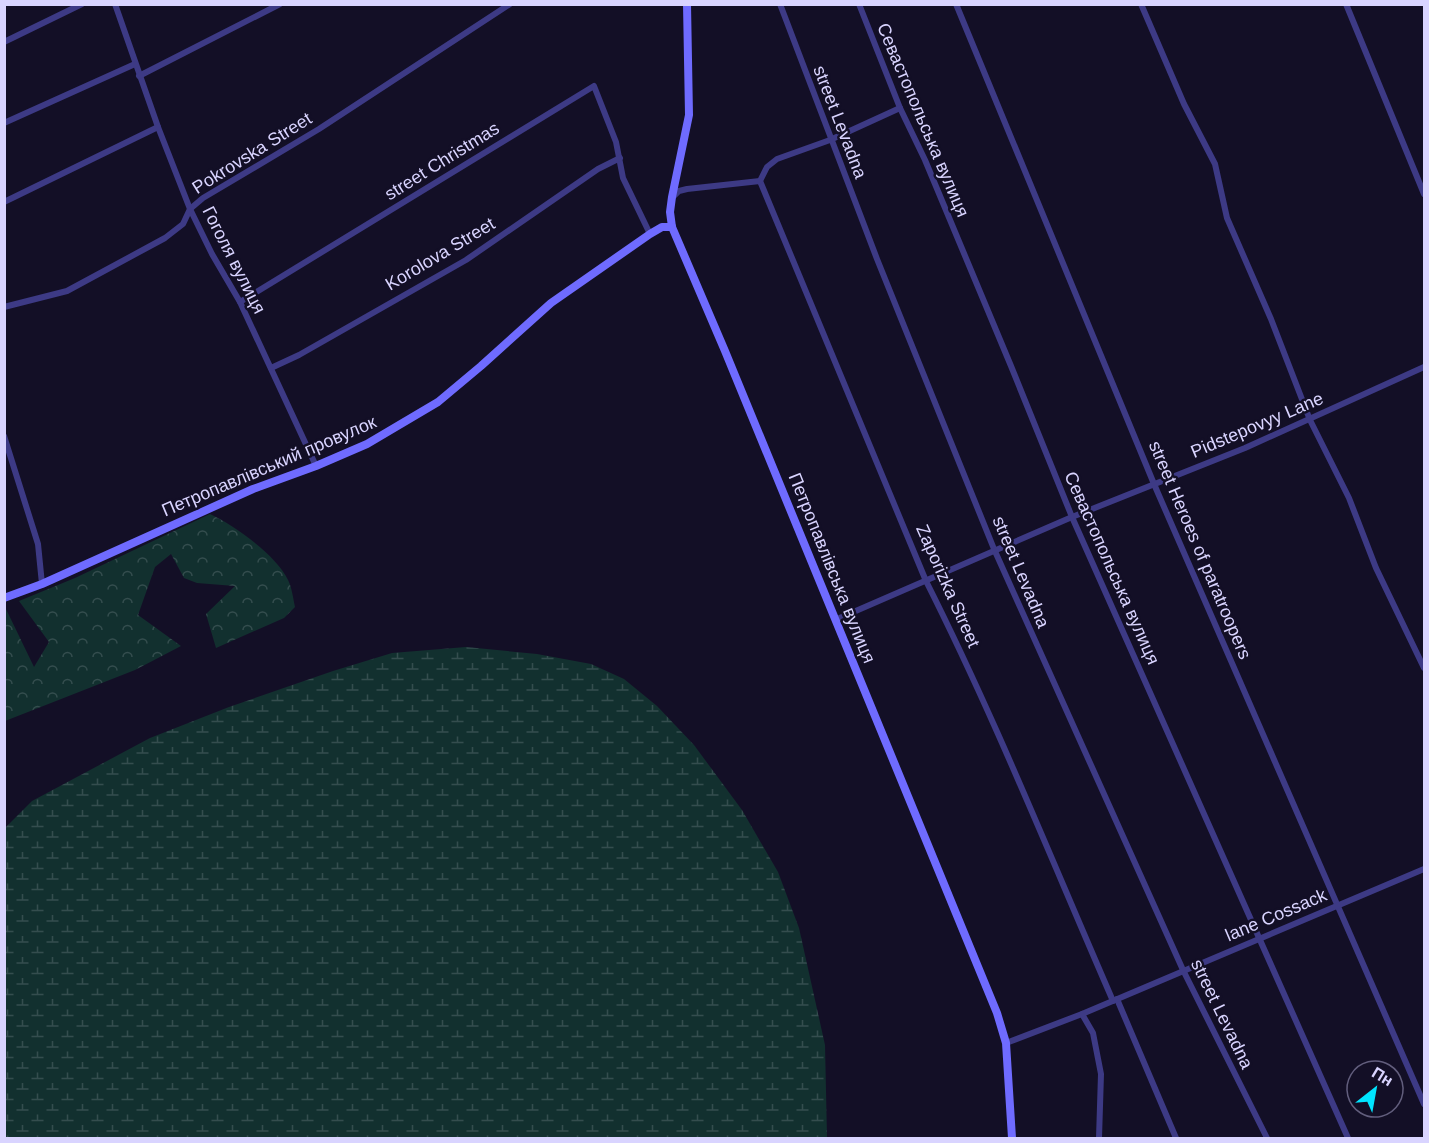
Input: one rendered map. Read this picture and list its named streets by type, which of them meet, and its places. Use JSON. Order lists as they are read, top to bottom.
{
  "streets": {
    "street": [
      "Севастопольська вулиця",
      "street Levadna",
      "Pokrovska Street",
      "street Christmas",
      "Korolova Street",
      "Гоголя вулиця",
      "Pidstepovyy Lane",
      "Петропавлівський провулок",
      "street Heroes of paratroopers",
      "Петропавлівська вулиця",
      "Zaporizka Street",
      "lane Cossack"
    ]
  },
  "crossings": [
    ["Севастопольська вулиця", "Pidstepovyy Lane"],
    ["Севастопольська вулиця", "lane Cossack"],
    ["street Levadna", "Pidstepovyy Lane"],
    ["street Levadna", "lane Cossack"],
    ["Pokrovska Street", "Гоголя вулиця"],
    ["street Christmas", "Korolova Street"],
    ["street Christmas", "Гоголя вулиця"],
    ["Korolova Street", "Гоголя вулиця"],
    ["Гоголя вулиця", "Петропавлівський провулок"],
    ["Pidstepovyy Lane", "street Heroes of paratroopers"],
    ["Pidstepovyy Lane", "Петропавлівська вулиця"],
    ["Pidstepovyy Lane", "Zaporizka Street"],
    ["Петропавлівський провулок", "Петропавлівська вулиця"],
    ["street Heroes of paratroopers", "lane Cossack"],
    ["Петропавлівська вулиця", "lane Cossack"],
    ["Zaporizka Street", "lane Cossack"]
  ],
  "north": "top right"
}
